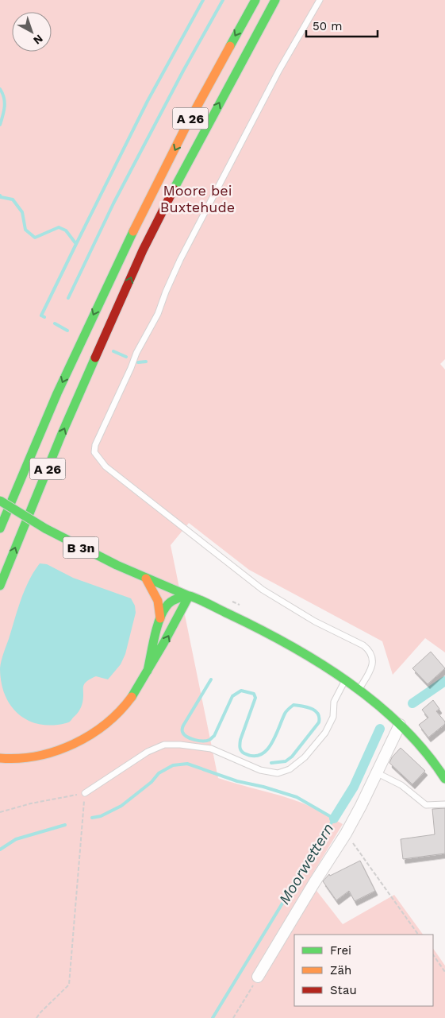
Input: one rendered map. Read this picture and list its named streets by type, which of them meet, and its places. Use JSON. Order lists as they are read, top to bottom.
{
  "streets": {
    "main road": ["A 26", "B 3n"]
  },
  "water": ["Moorwettern"],
  "parks": ["Moore bei Buxtehude"],
  "legend": ["Frei", "Zäh", "Stau"],
  "scale_bar": "50 m",
  "north": "bottom right"
}
